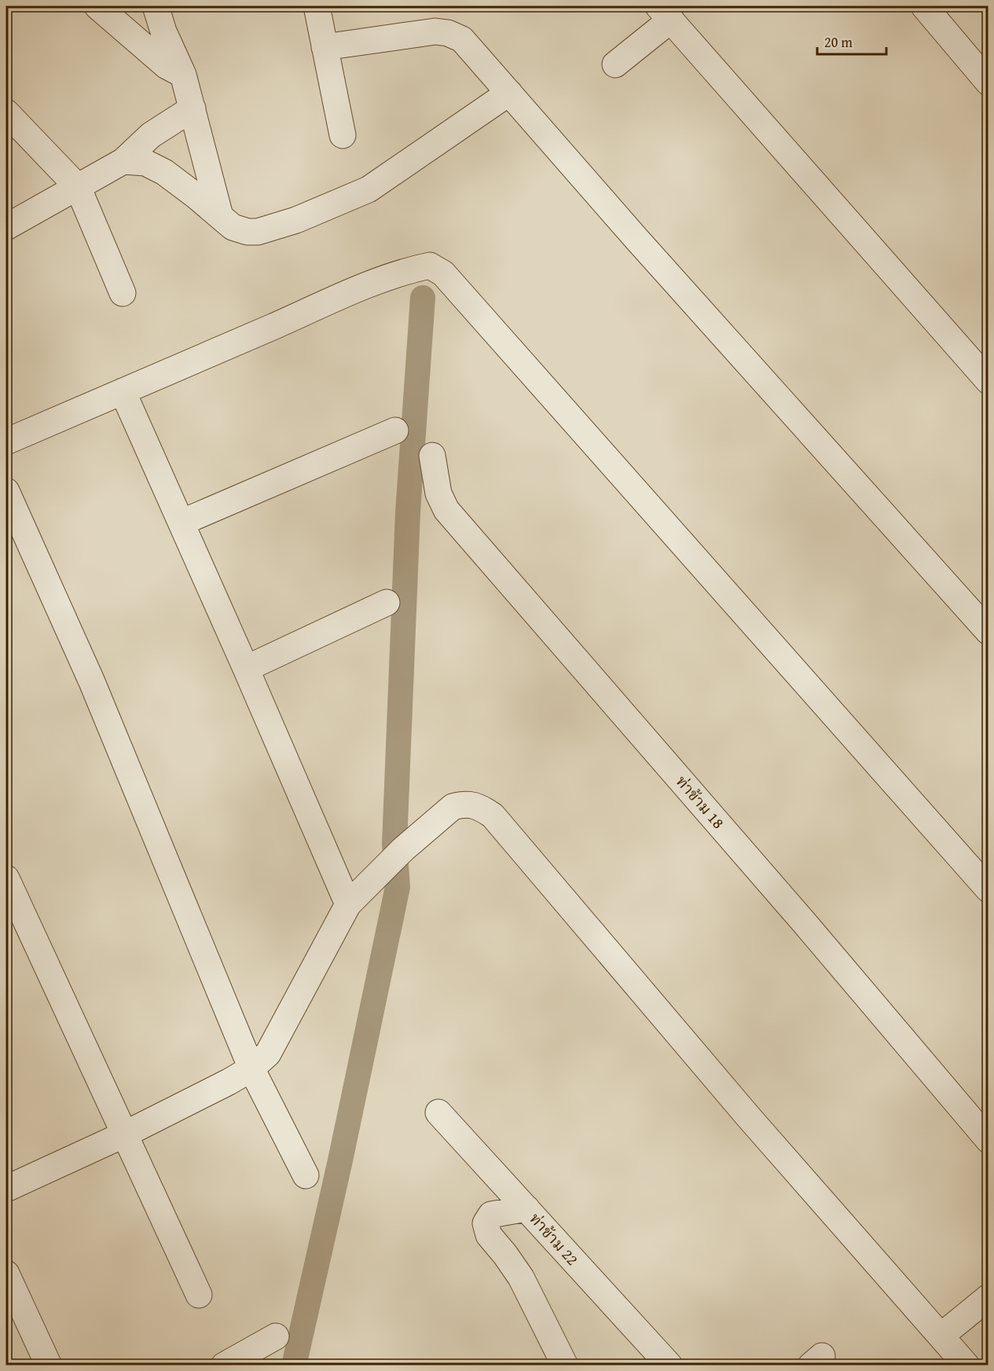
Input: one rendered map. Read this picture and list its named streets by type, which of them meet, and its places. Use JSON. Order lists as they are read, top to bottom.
{
  "streets": {
    "street": ["ท่าข้าม 18", "ท่าข้าม 22"]
  },
  "scale_bar": "20 m"
}
